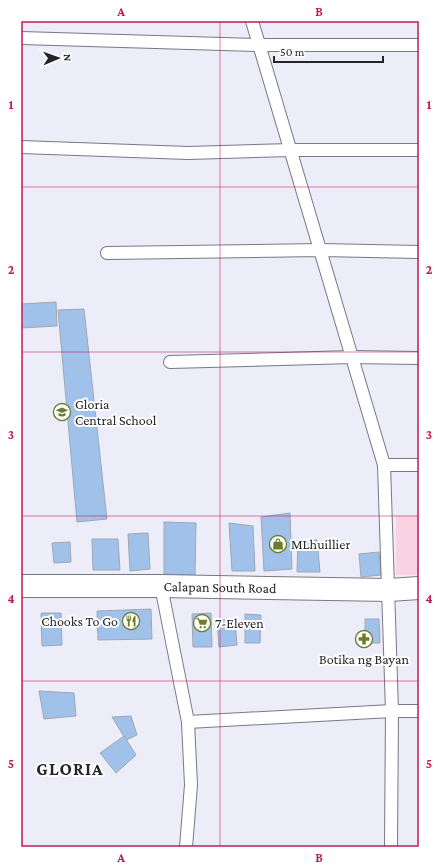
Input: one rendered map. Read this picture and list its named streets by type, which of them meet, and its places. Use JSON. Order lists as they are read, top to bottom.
{
  "streets": {
    "highway": ["Calapan South Road"]
  },
  "districts": ["GLORIA"],
  "places": {
    "school or university": ["Gloria Central School"],
    "shop": ["MLhuillier"],
    "restaurant": ["Chooks To Go"],
    "supermarket": ["7-Eleven"],
    "pharmacy": ["Botika ng Bayan"]
  },
  "scale_bar": "50 m",
  "north": "right",
  "grid": {
    "columns": ["A", "B"],
    "rows": [
      "1",
      "2",
      "3",
      "4",
      "5"
    ]
  }
}
